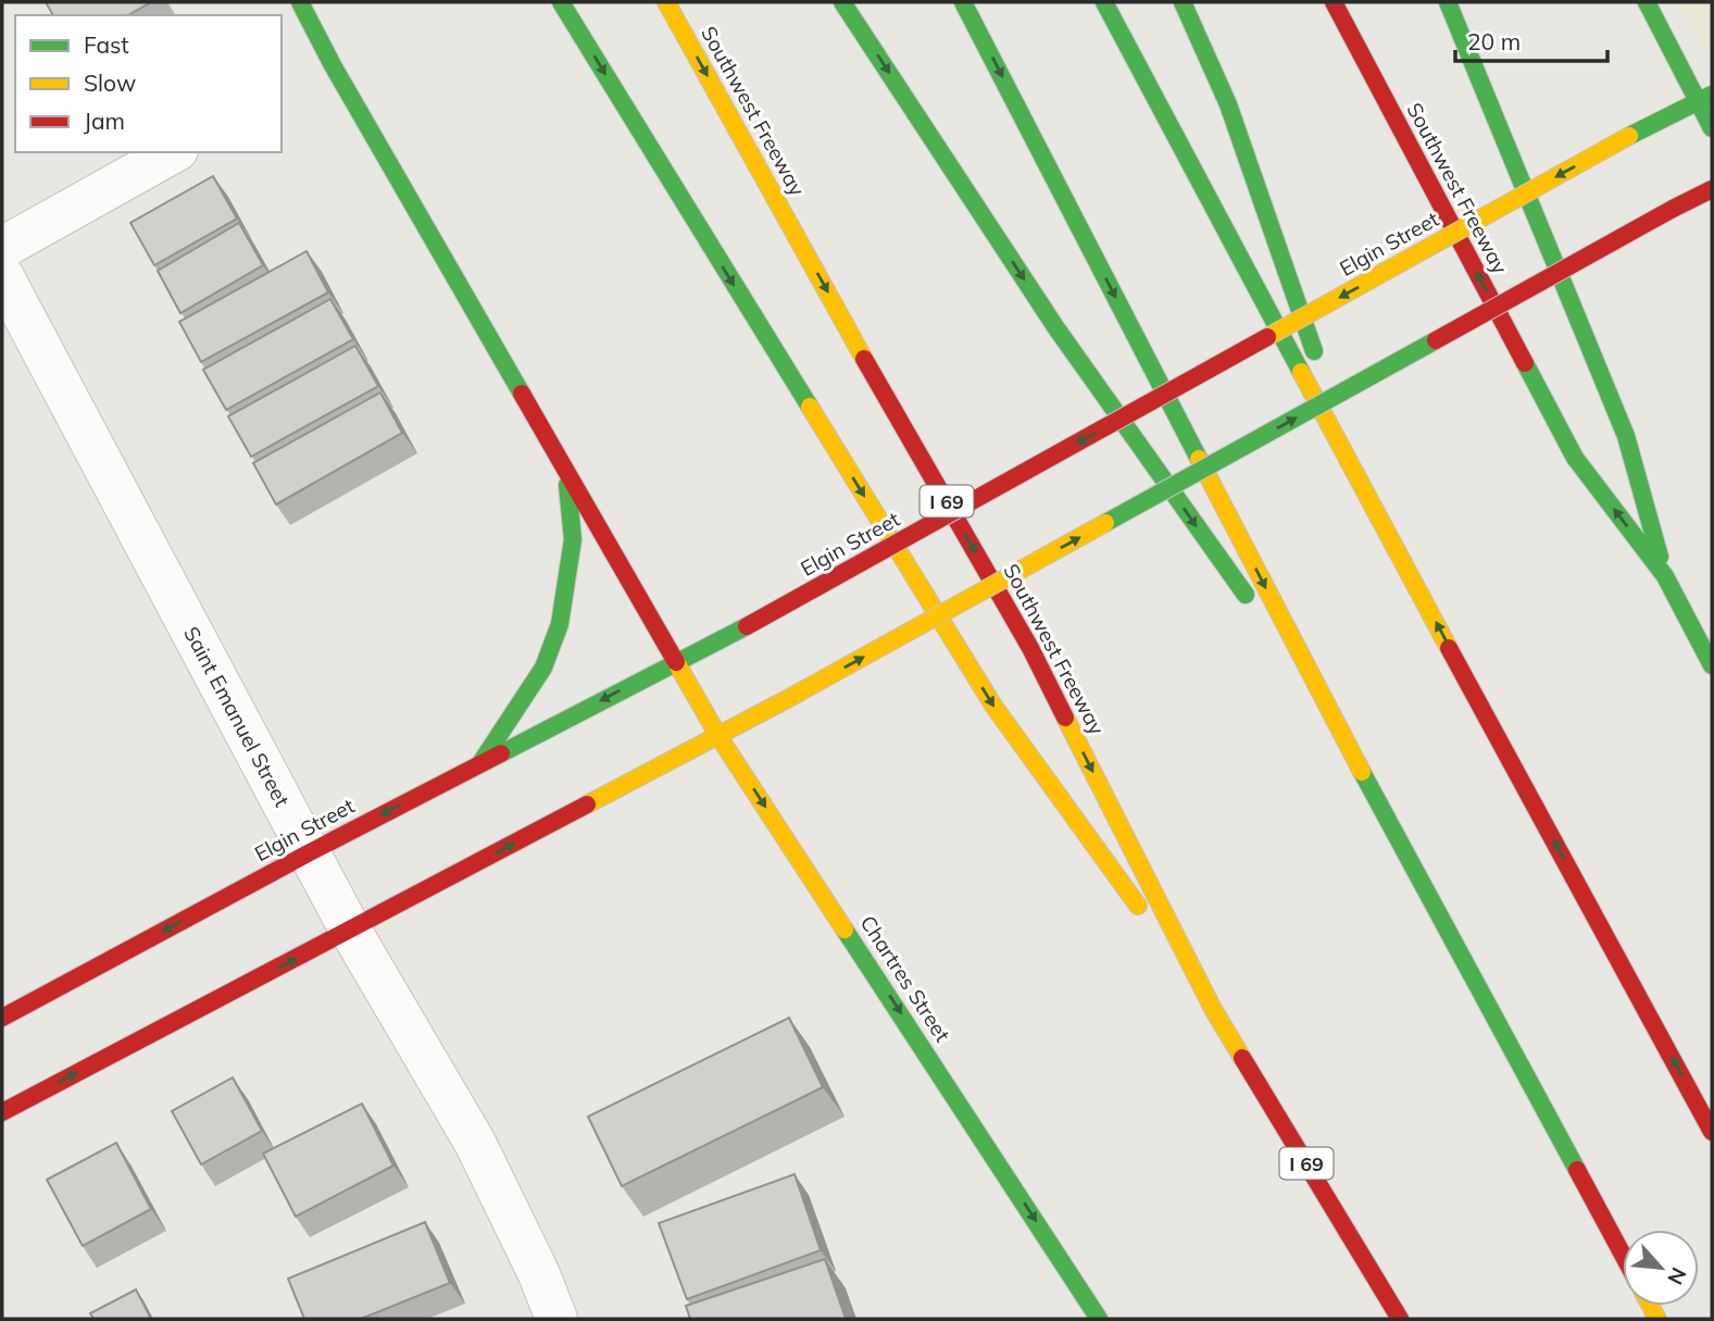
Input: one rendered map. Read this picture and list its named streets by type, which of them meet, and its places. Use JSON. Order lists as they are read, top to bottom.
{
  "streets": {
    "main road": [
      "Southwest Freeway",
      "Elgin Street",
      "I 69",
      "Chartres Street"
    ],
    "street": ["Saint Emanuel Street"]
  },
  "crossings": [
    ["Elgin Street", "Saint Emanuel Street"],
    ["Elgin Street", "Chartres Street"]
  ],
  "one_way": ["Chartres Street"],
  "legend": ["Fast", "Slow", "Jam"],
  "scale_bar": "20 m",
  "north": "bottom right"
}
